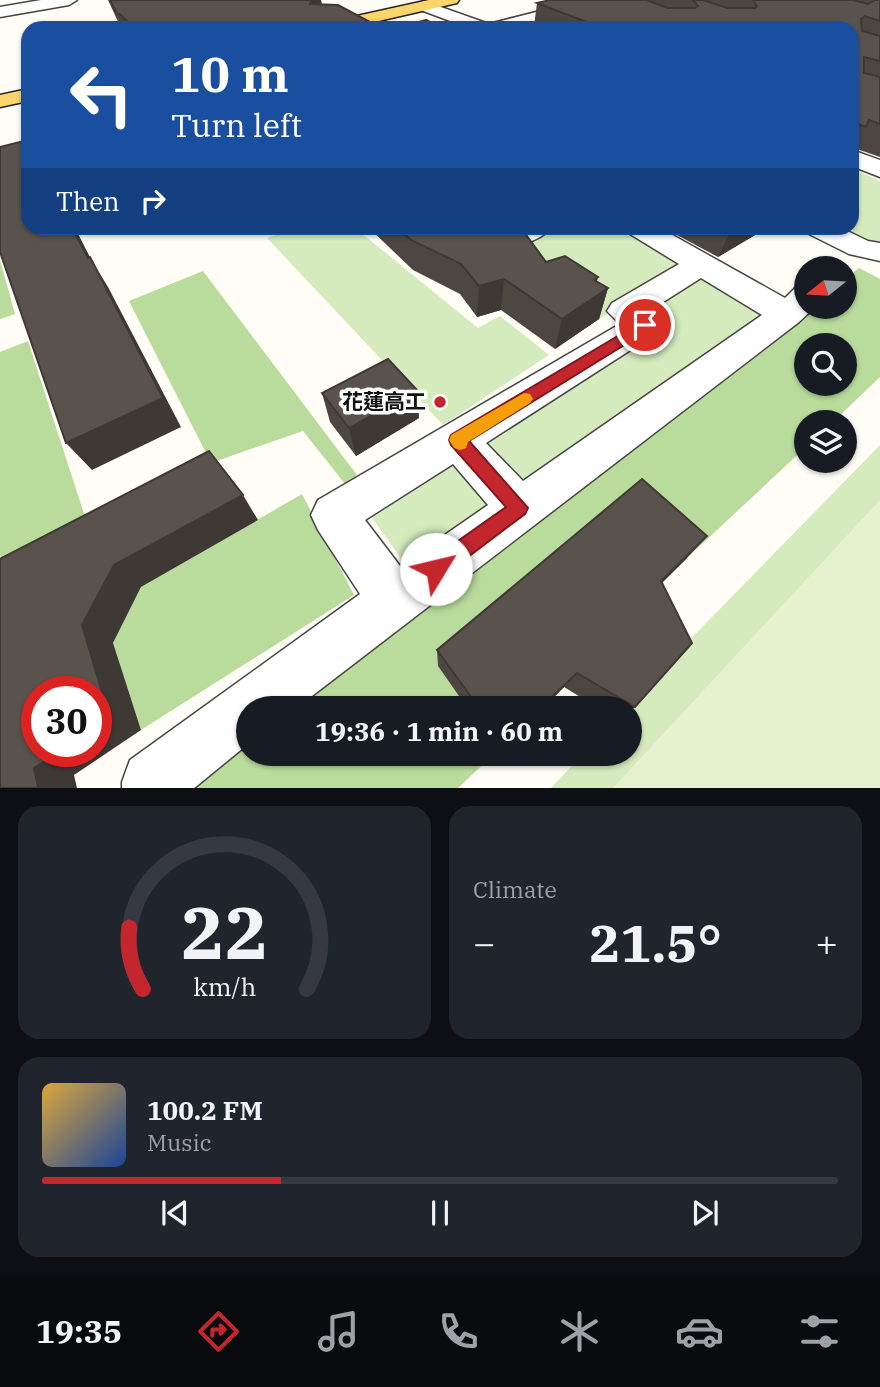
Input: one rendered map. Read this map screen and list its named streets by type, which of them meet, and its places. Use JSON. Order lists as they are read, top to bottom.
{
  "places": ["花蓮高工"],
  "north": "left",
  "page": {
    "turn": ["10 m", "Turn left"],
    "then": "Then",
    "limit": "30",
    "trip": "19:36 · 1 min · 60 m",
    "tile": "Climate",
    "heat": ["−", "21.5°", "+"],
    "song": ["100.2 FM", "Music"],
    "tabs": "19:35",
    "gauge": ["22", "km/h"]
  }
}
